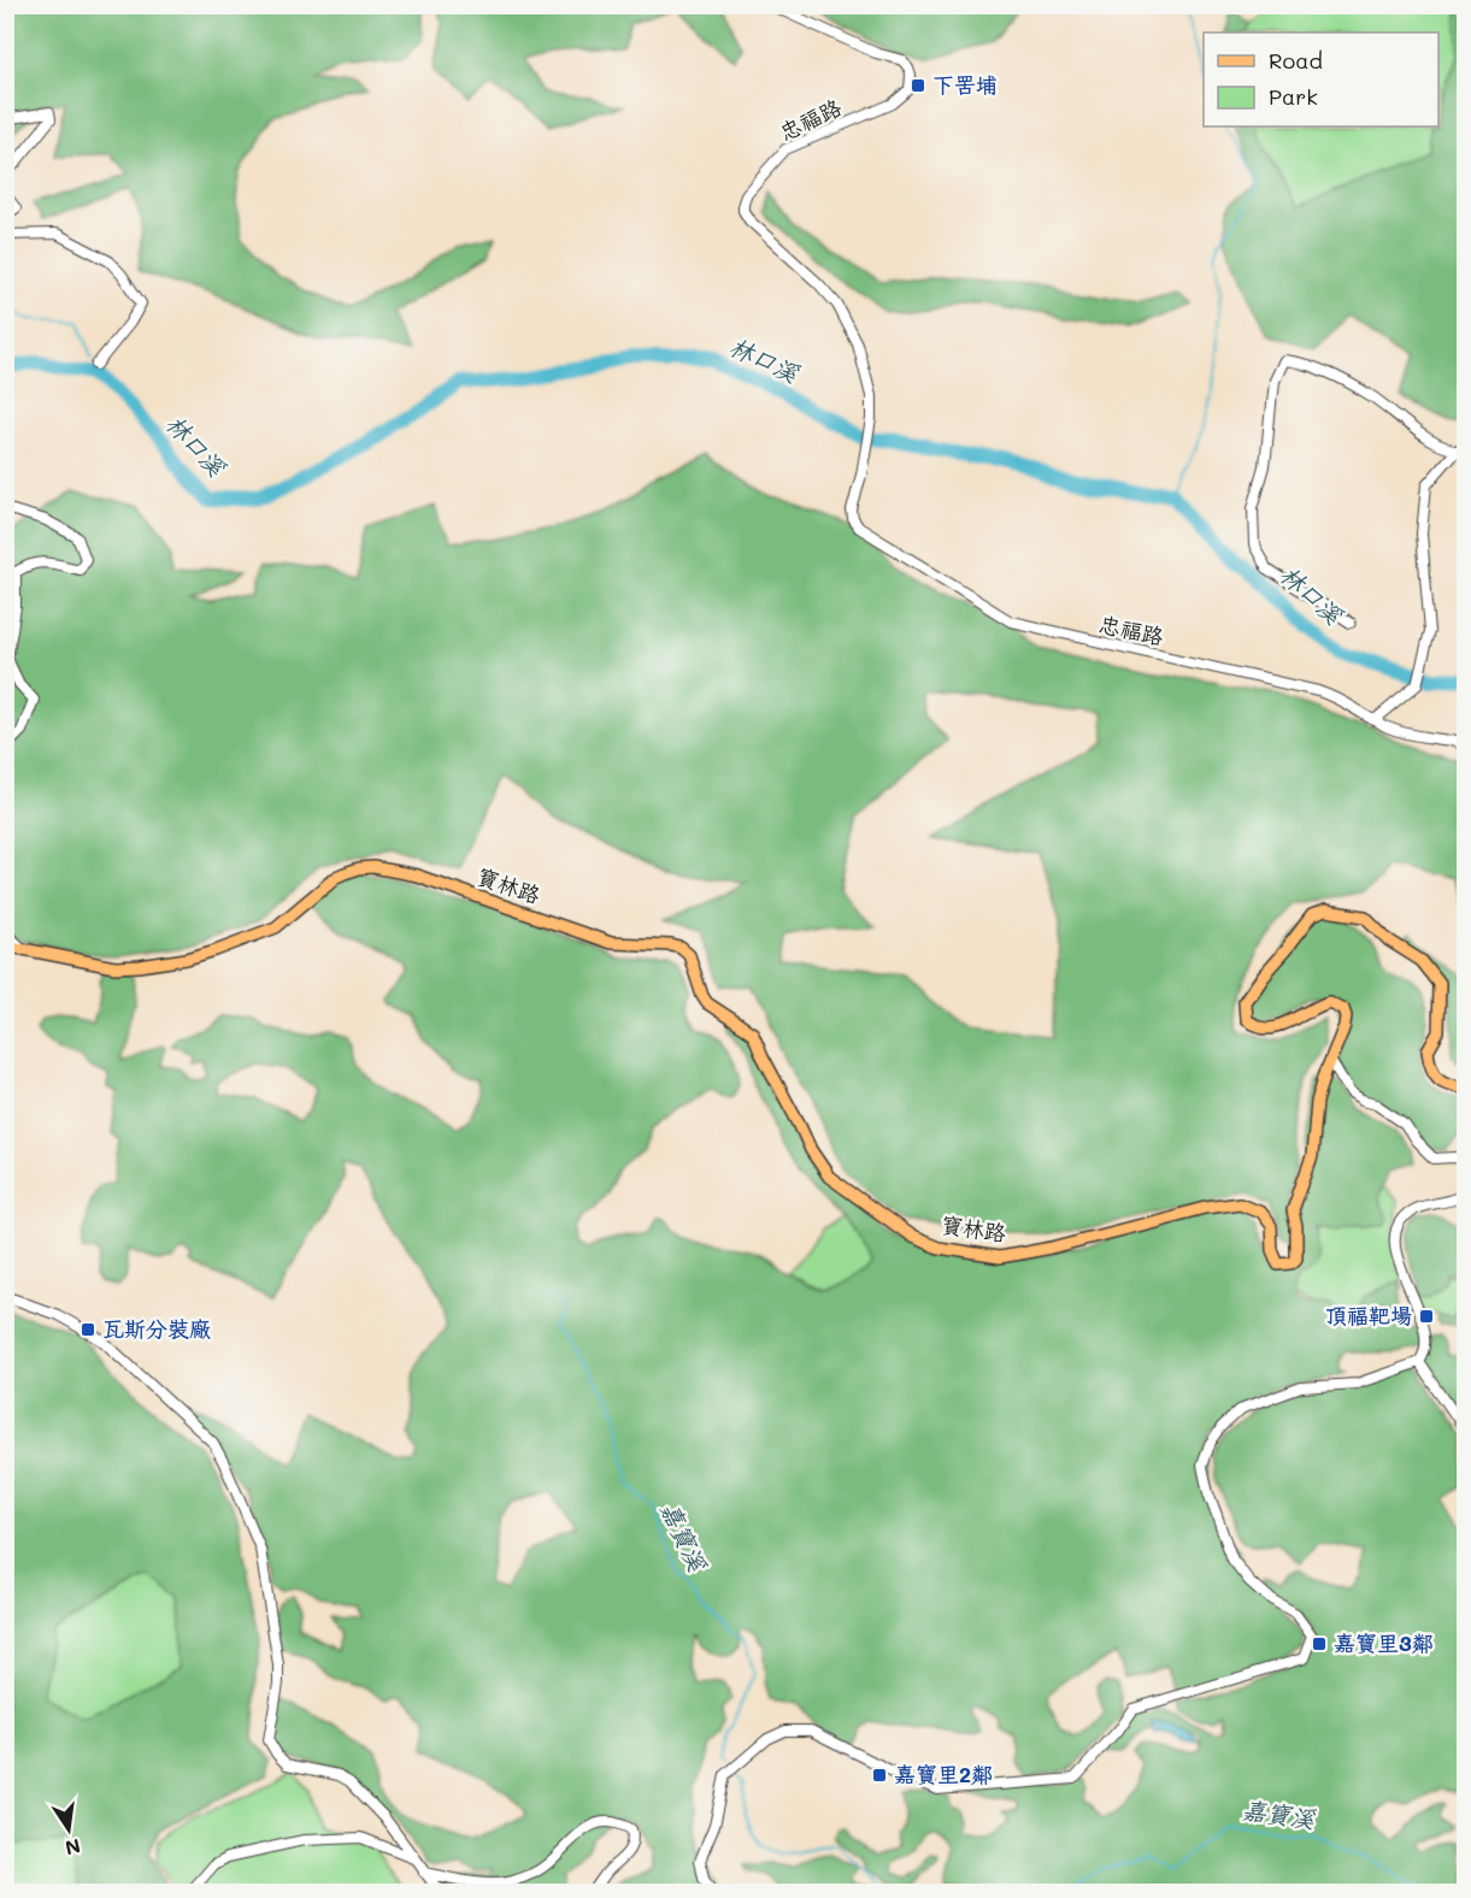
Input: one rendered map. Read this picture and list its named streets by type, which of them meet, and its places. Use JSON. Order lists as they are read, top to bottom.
{
  "streets": {
    "main road": ["寶林路"],
    "street": ["忠福路"]
  },
  "water": ["林口溪", "嘉寶溪"],
  "places": {
    "transit": [
      "下罟埔",
      "頂福靶場",
      "瓦斯分裝廠",
      "嘉寶里3鄰",
      "嘉寶里2鄰"
    ]
  },
  "legend": ["Road", "Park"],
  "north": "bottom"
}
